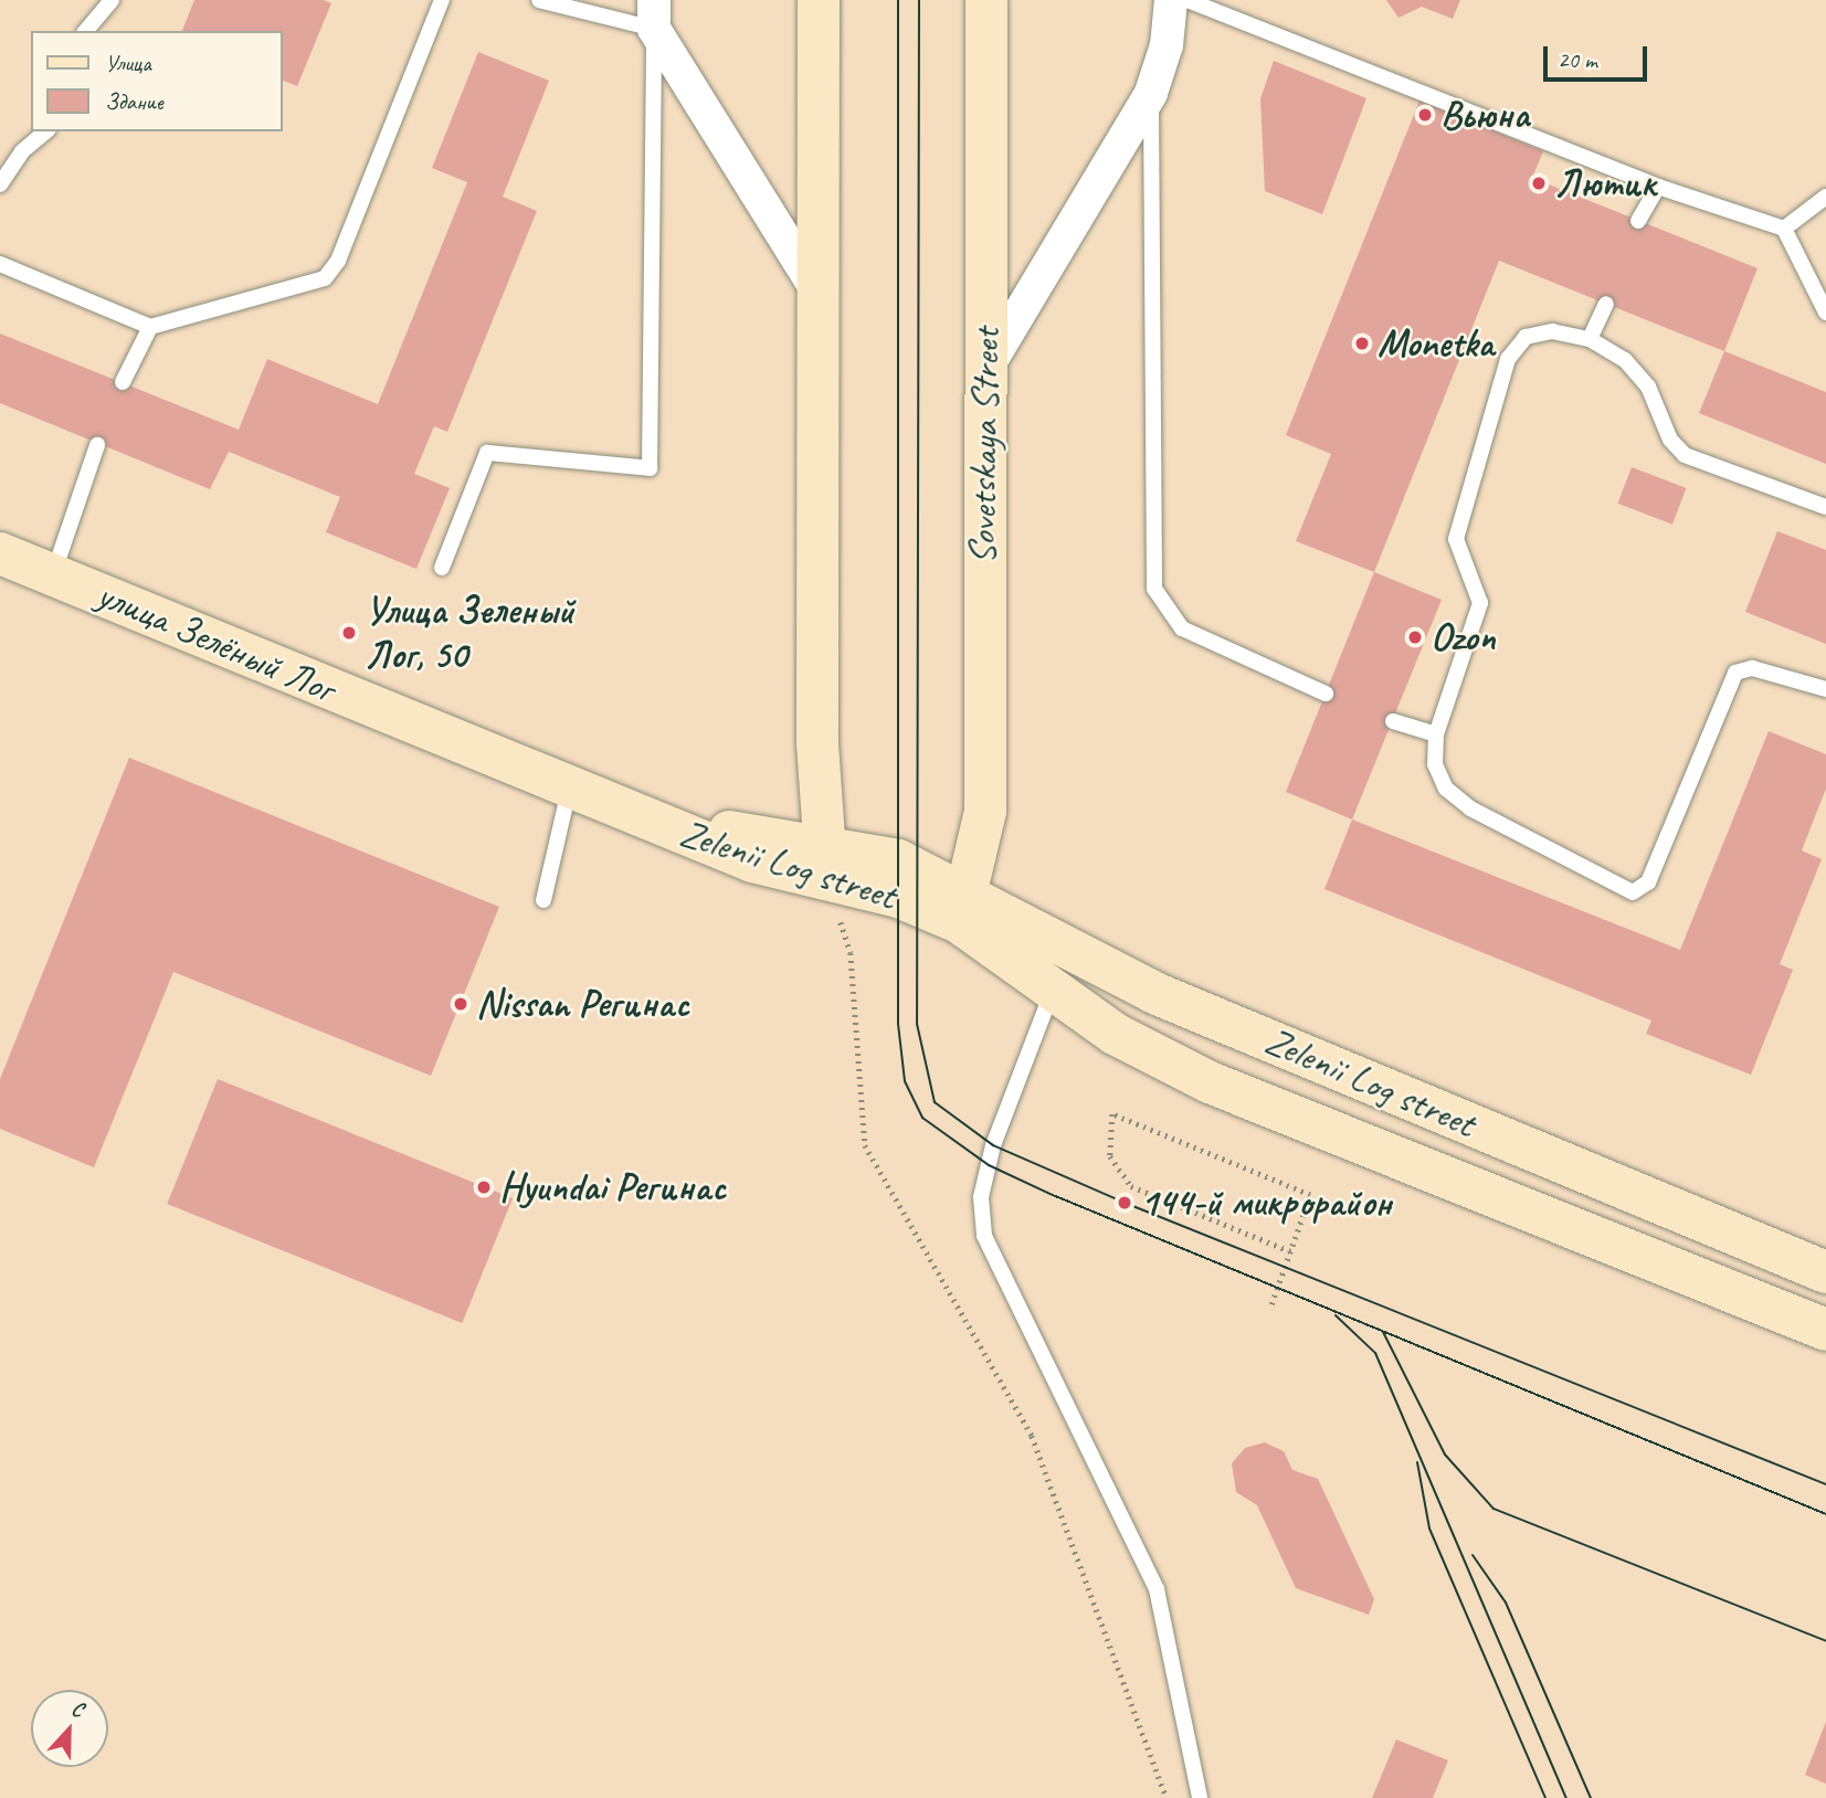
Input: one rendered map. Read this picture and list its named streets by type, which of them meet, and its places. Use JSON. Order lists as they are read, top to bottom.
{
  "streets": {
    "main road": ["Sovetskaya Street", "улица Зелёный Лог", "Zelenii Log street"]
  },
  "crossings": [
    ["Sovetskaya Street", "Zelenii Log street"],
    ["улица Зелёный Лог", "Zelenii Log street"]
  ],
  "places": [
    "Вьюна",
    "Лютик",
    "Monetka",
    "Улица Зеленый Лог, 50",
    "Ozon",
    "Nissan Регинас",
    "Hyundai Регинас",
    "144-й микрорайон"
  ],
  "legend": ["Улица", "Здание"],
  "scale_bar": "20 m",
  "north": "top"
}
